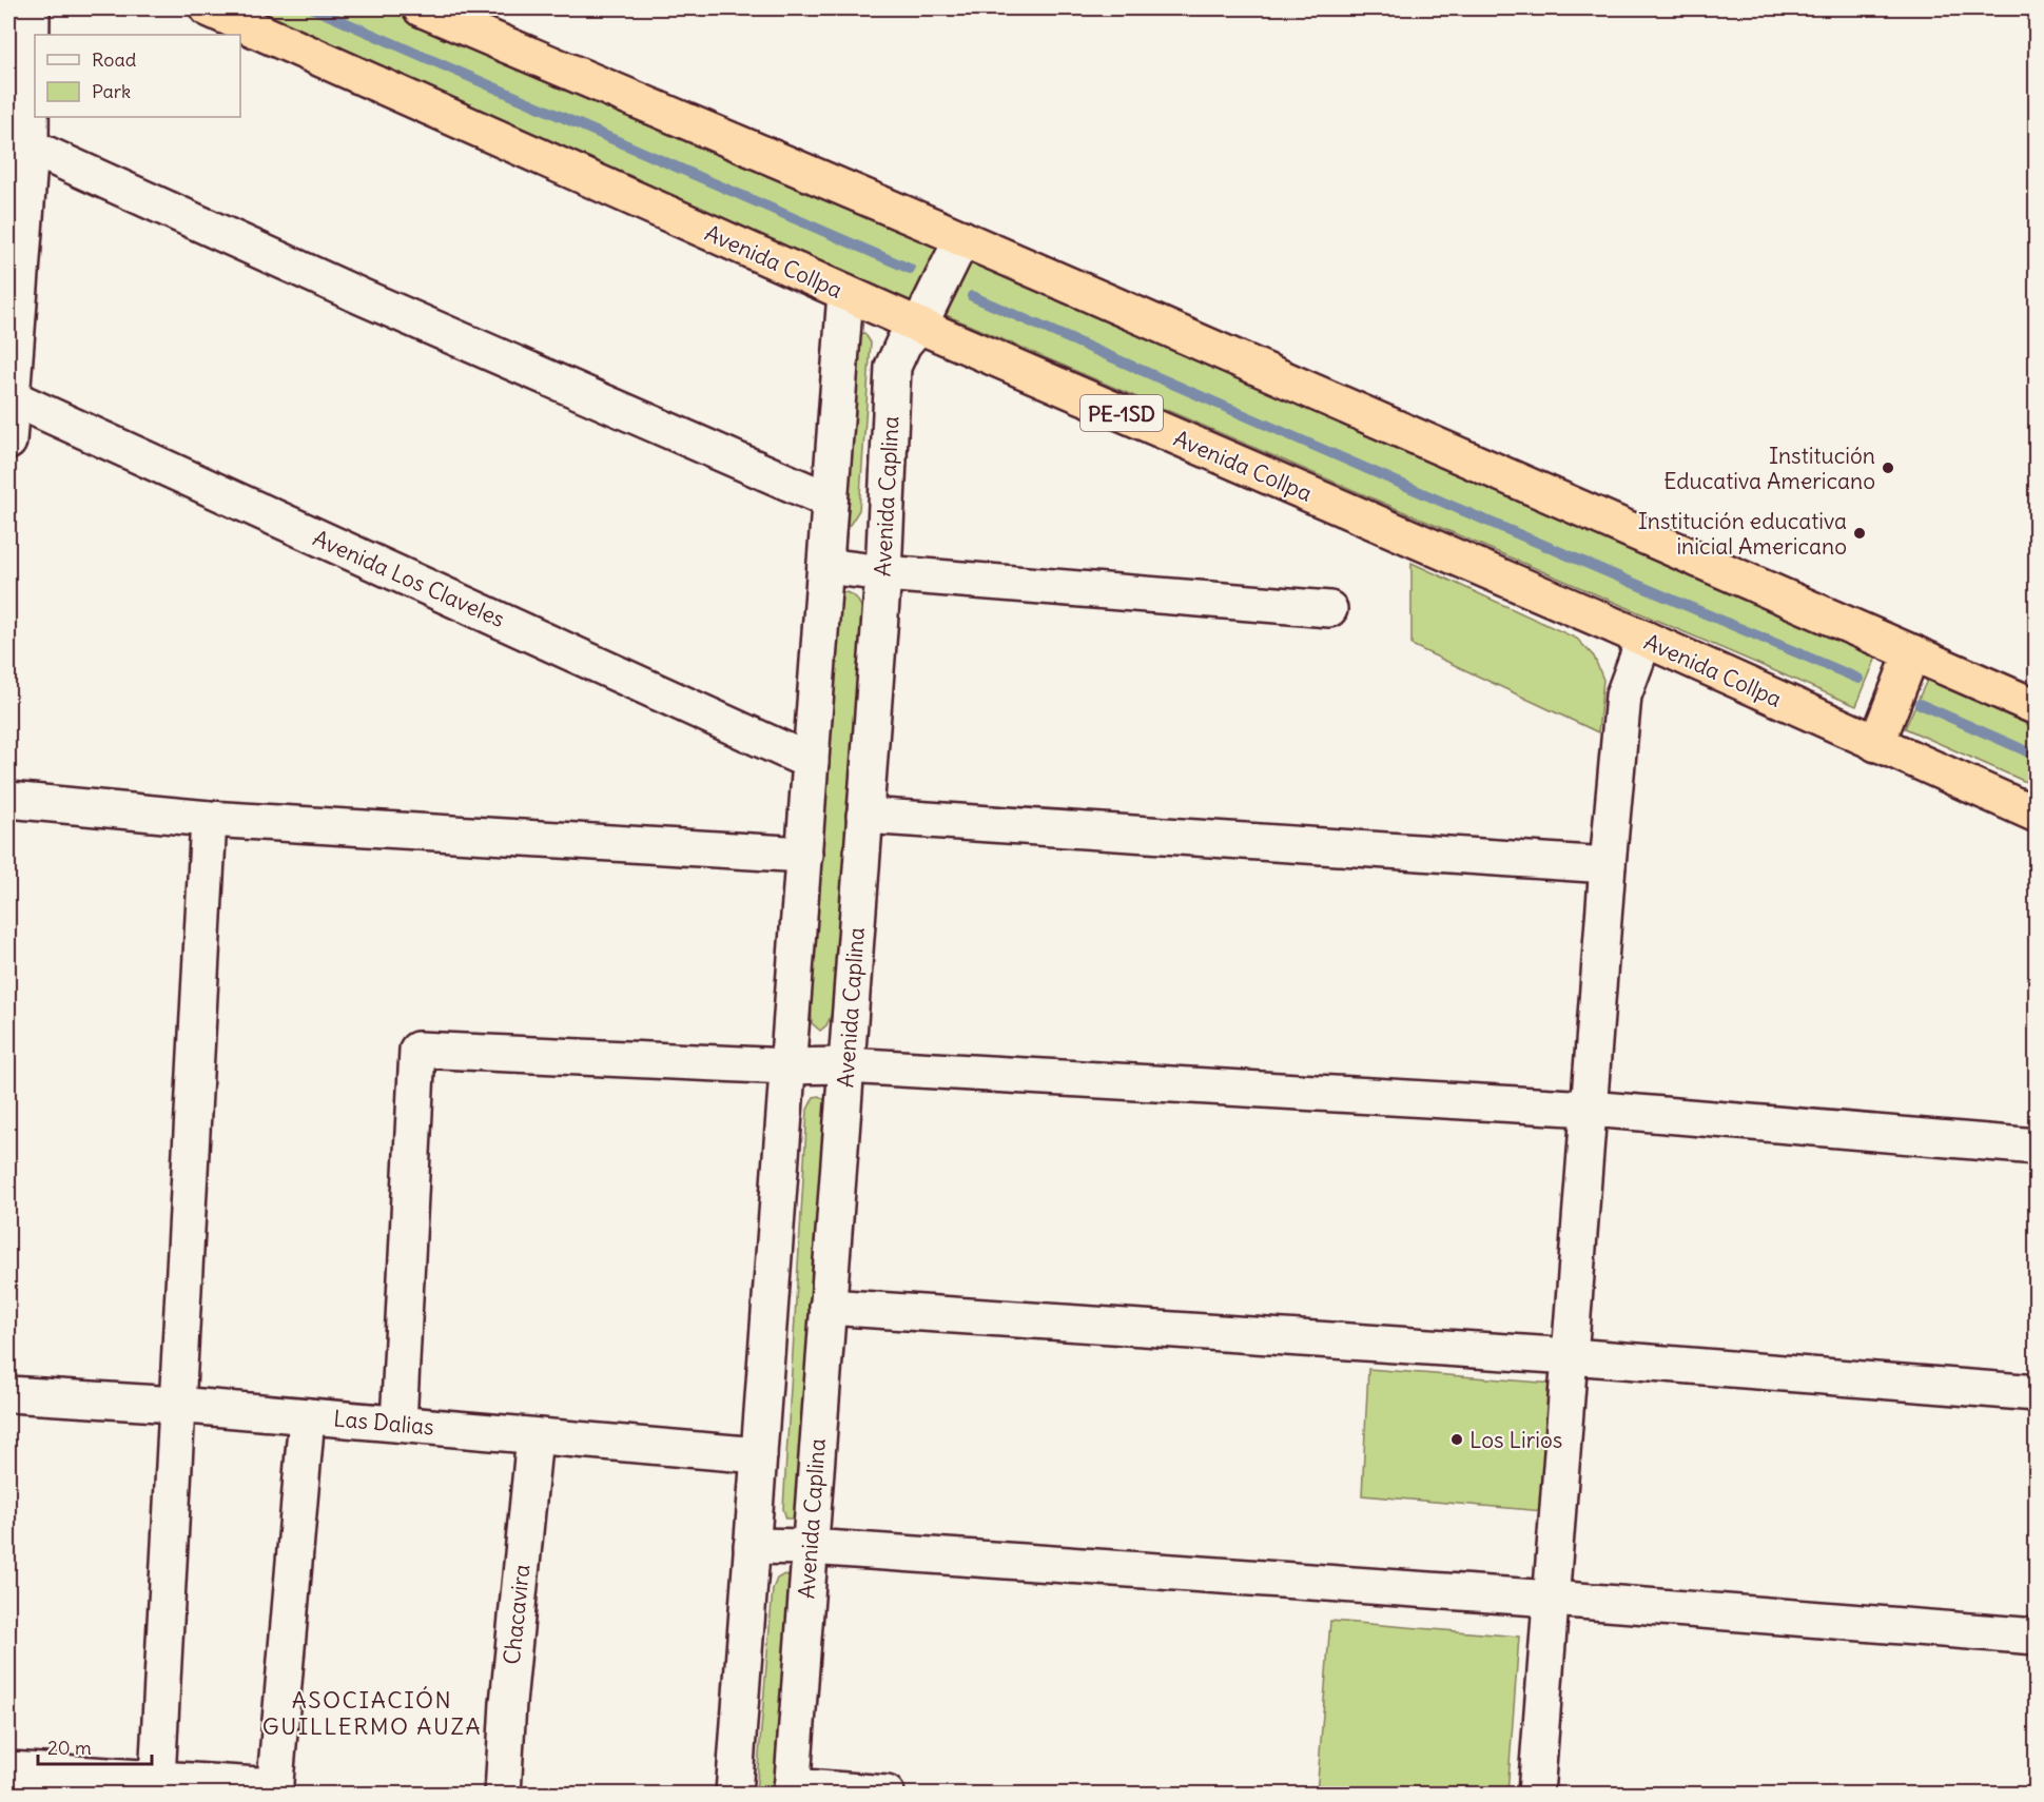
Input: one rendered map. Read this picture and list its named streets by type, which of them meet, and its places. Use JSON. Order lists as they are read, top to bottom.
{
  "streets": {
    "highway": ["Avenida Collpa", "PE-1SD"],
    "street": [
      "Avenida Caplina",
      "Avenida Los Claveles",
      "Las Dalias",
      "Chacavira"
    ]
  },
  "crossings": [
    ["Avenida Collpa", "Avenida Caplina"],
    ["Las Dalias", "Chacavira"]
  ],
  "districts": ["ASOCIACIÓN GUILLERMO AUZA"],
  "places": ["Institución Educativa Americano", "Institución educativa inicial Americano", "Los Lirios"],
  "legend": ["Road", "Park"],
  "scale_bar": "20 m"
}
